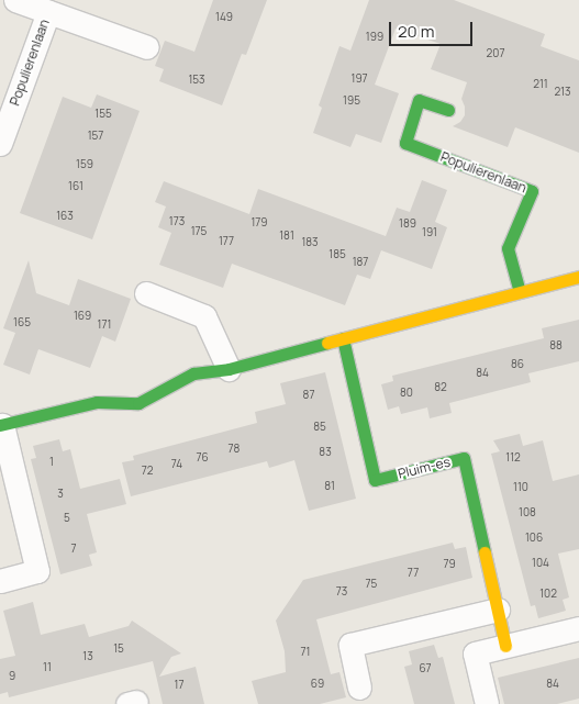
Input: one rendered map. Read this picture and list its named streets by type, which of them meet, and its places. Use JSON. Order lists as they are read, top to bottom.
{
  "streets": {
    "street": ["Populierenlaan", "Pluim-es"]
  },
  "house_numbers": [
    "149",
    "199",
    "207",
    "197",
    "153",
    "211",
    "213",
    "195",
    "155",
    "157",
    "159",
    "161",
    "163",
    "173",
    "179",
    "189",
    "175",
    "191",
    "181",
    "177",
    "183",
    "185",
    "187",
    "169",
    "165",
    "171",
    "88",
    "86",
    "84",
    "82",
    "80",
    "87",
    "85",
    "78",
    "83",
    "76",
    "112",
    "1",
    "74",
    "72",
    "81",
    "110",
    "3",
    "108",
    "5",
    "106",
    "7",
    "104",
    "79",
    "77",
    "75",
    "73",
    "102",
    "15",
    "71",
    "13",
    "11",
    "67",
    "9",
    "69",
    "84",
    "17"
  ],
  "scale_bar": "20 m"
}
